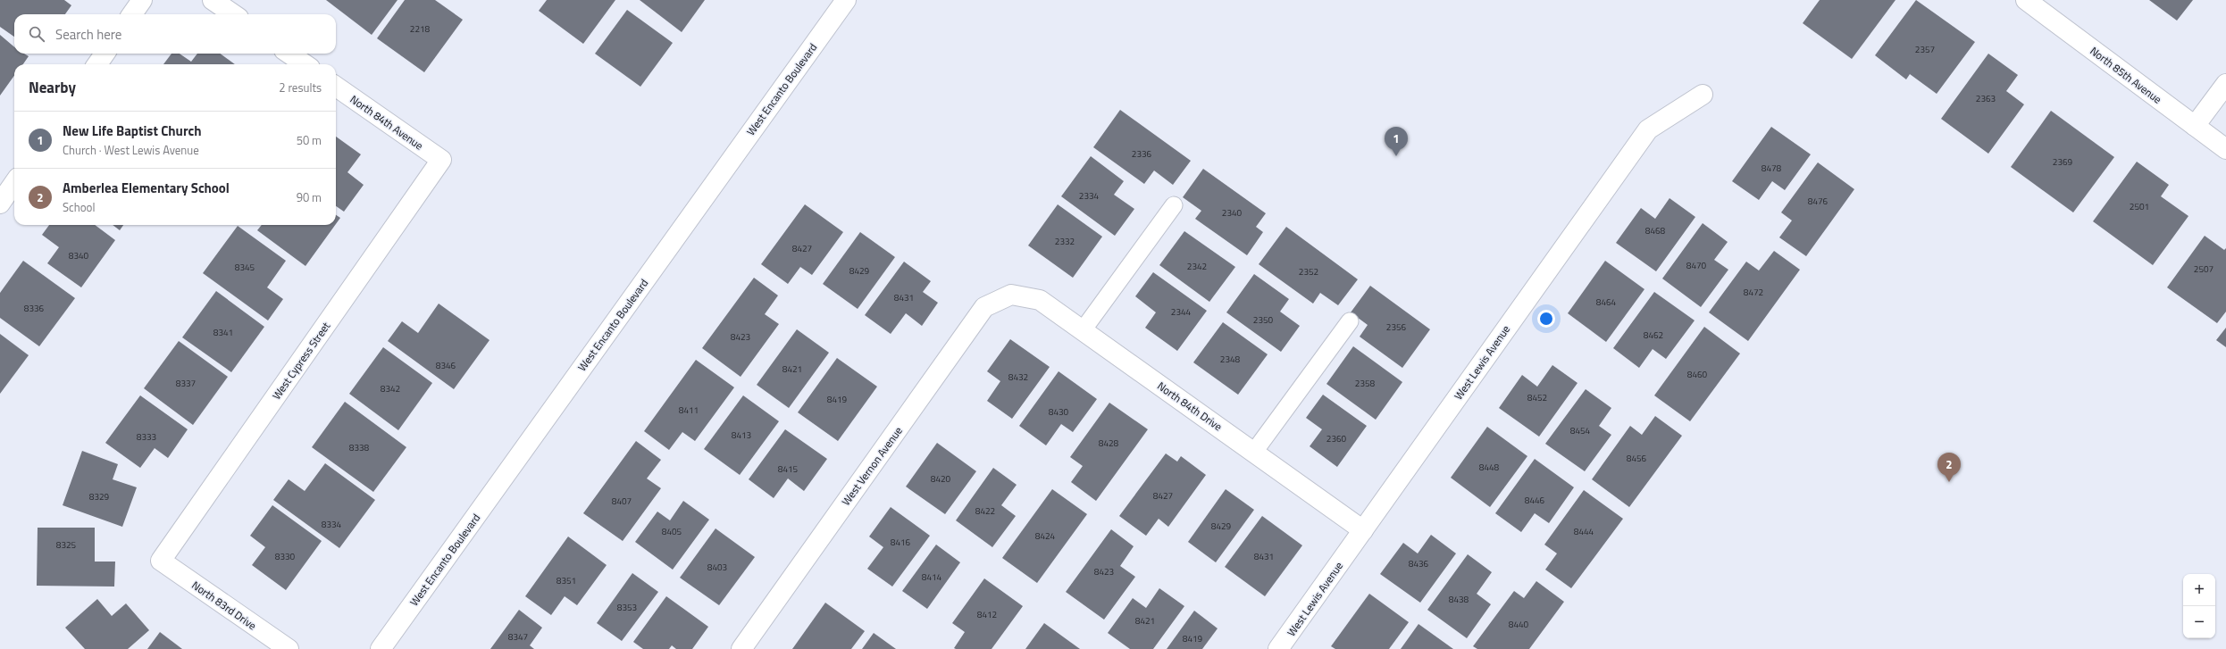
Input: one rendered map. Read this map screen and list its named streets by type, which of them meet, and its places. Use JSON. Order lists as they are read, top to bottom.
{
  "streets": {
    "street": [
      "North 85th Avenue",
      "West Encanto Boulevard",
      "North 84th Avenue",
      "West Cypress Street",
      "West Lewis Avenue",
      "North 84th Drive",
      "West Vernon Avenue",
      "North 83rd Drive"
    ]
  },
  "crossings": [
    ["North 84th Avenue", "West Cypress Street"],
    ["West Cypress Street", "North 83rd Drive"],
    ["West Lewis Avenue", "North 84th Drive"],
    ["North 84th Drive", "West Vernon Avenue"]
  ],
  "house_numbers": [
    "2218",
    "2357",
    "2363",
    "2336",
    "2369",
    "8478",
    "2334",
    "8476",
    "2501",
    "2340",
    "8468",
    "2332",
    "8427",
    "8340",
    "8470",
    "2342",
    "8345",
    "2507",
    "8429",
    "2352",
    "8472",
    "8431",
    "8464",
    "8336",
    "2344",
    "2350",
    "2356",
    "8341",
    "8462",
    "8423",
    "2348",
    "8346",
    "8421",
    "8460",
    "8432",
    "8337",
    "2358",
    "8342",
    "8452",
    "8419",
    "8411",
    "8430",
    "8454",
    "8413",
    "8333",
    "2360",
    "8428",
    "8338",
    "8456",
    "8448",
    "8415",
    "8420",
    "8427",
    "8329",
    "8446",
    "8407",
    "8422",
    "8334",
    "8429",
    "8405",
    "8444",
    "8424",
    "8416",
    "8325",
    "8330",
    "8431",
    "8436",
    "8403",
    "8423",
    "8414",
    "8351",
    "8438",
    "8353",
    "8412",
    "8421",
    "8440",
    "8347",
    "8419"
  ],
  "page": {
    "search": "Search here",
    "heading": ["Nearby", "2 results"],
    "list": [
      {
        "mark": "1",
        "name": "New Life Baptist Church",
        "note": "Church · West Lewis Avenue",
        "value": "50 m"
      },
      {
        "mark": "2",
        "name": "Amberlea Elementary School",
        "note": "School",
        "value": "90 m"
      }
    ],
    "pins": ["1", "2"],
    "map_buttons": ["+", "−"]
  }
}
